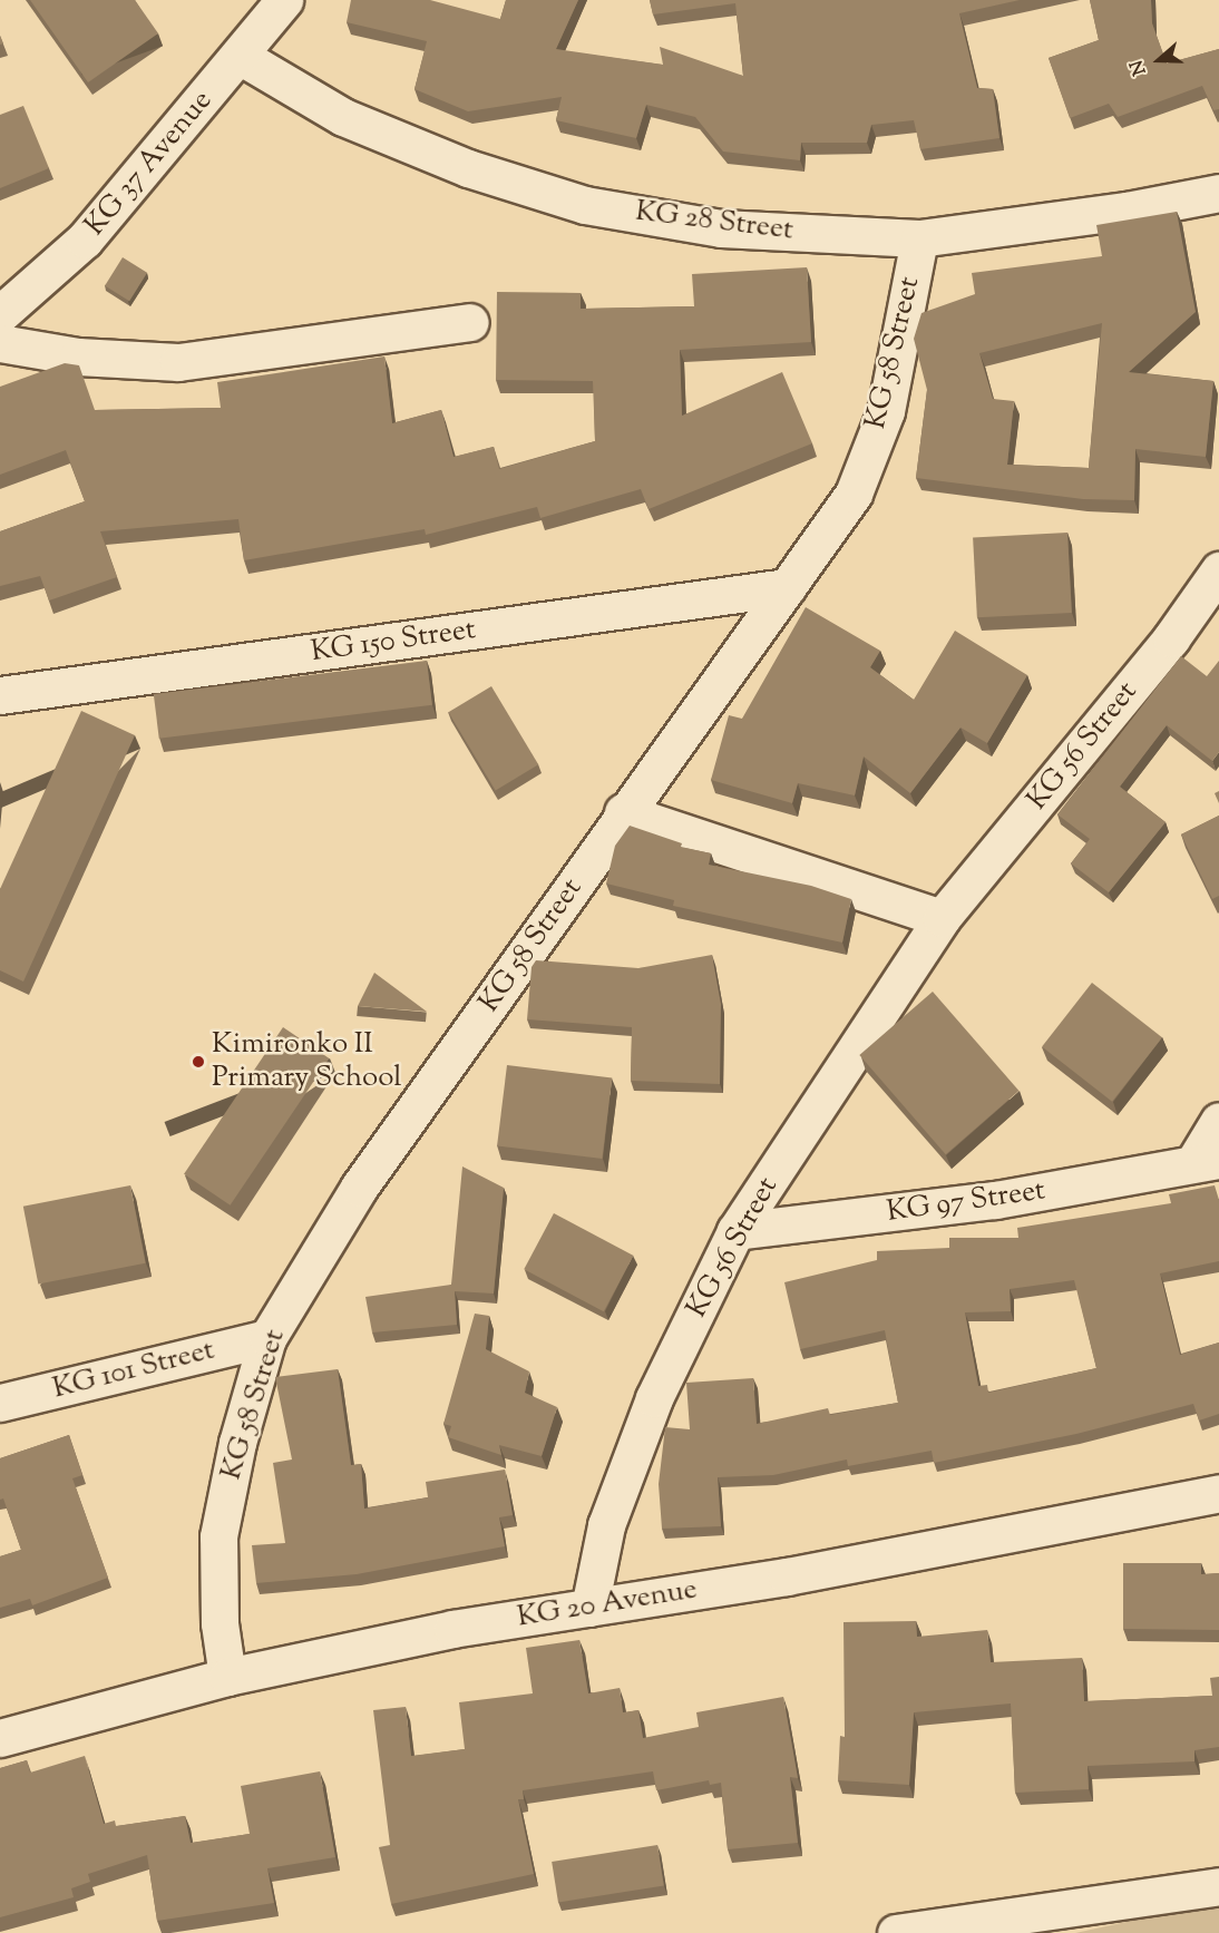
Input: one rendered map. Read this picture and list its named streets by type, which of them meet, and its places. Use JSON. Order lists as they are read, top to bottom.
{
  "streets": {
    "street": [
      "KG 37 Avenue",
      "KG 28 Street",
      "KG 58 Street",
      "KG 150 Street",
      "KG 56 Street",
      "KG 97 Street",
      "KG 101 Street",
      "KG 20 Avenue"
    ]
  },
  "crossings": [
    ["KG 37 Avenue", "KG 28 Street"],
    ["KG 28 Street", "KG 58 Street"],
    ["KG 58 Street", "KG 150 Street"],
    ["KG 58 Street", "KG 101 Street"],
    ["KG 58 Street", "KG 20 Avenue"],
    ["KG 56 Street", "KG 97 Street"],
    ["KG 56 Street", "KG 20 Avenue"]
  ],
  "places": ["Kimironko II Primary School"],
  "north": "left"
}
